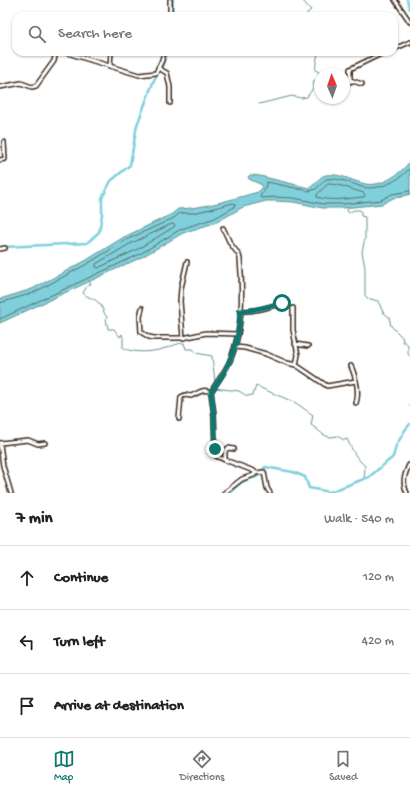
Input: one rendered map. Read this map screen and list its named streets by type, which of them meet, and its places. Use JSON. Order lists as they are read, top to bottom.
{
  "north": "top",
  "page": {
    "search": "Search here",
    "heading": ["7 min", "Walk · 540 m"],
    "list": [
      ["Continue", "120 m"],
      ["Turn left", "420 m"],
      "Arrive at destination"
    ],
    "nav": ["Map", "Directions", "Saved"]
  }
}
